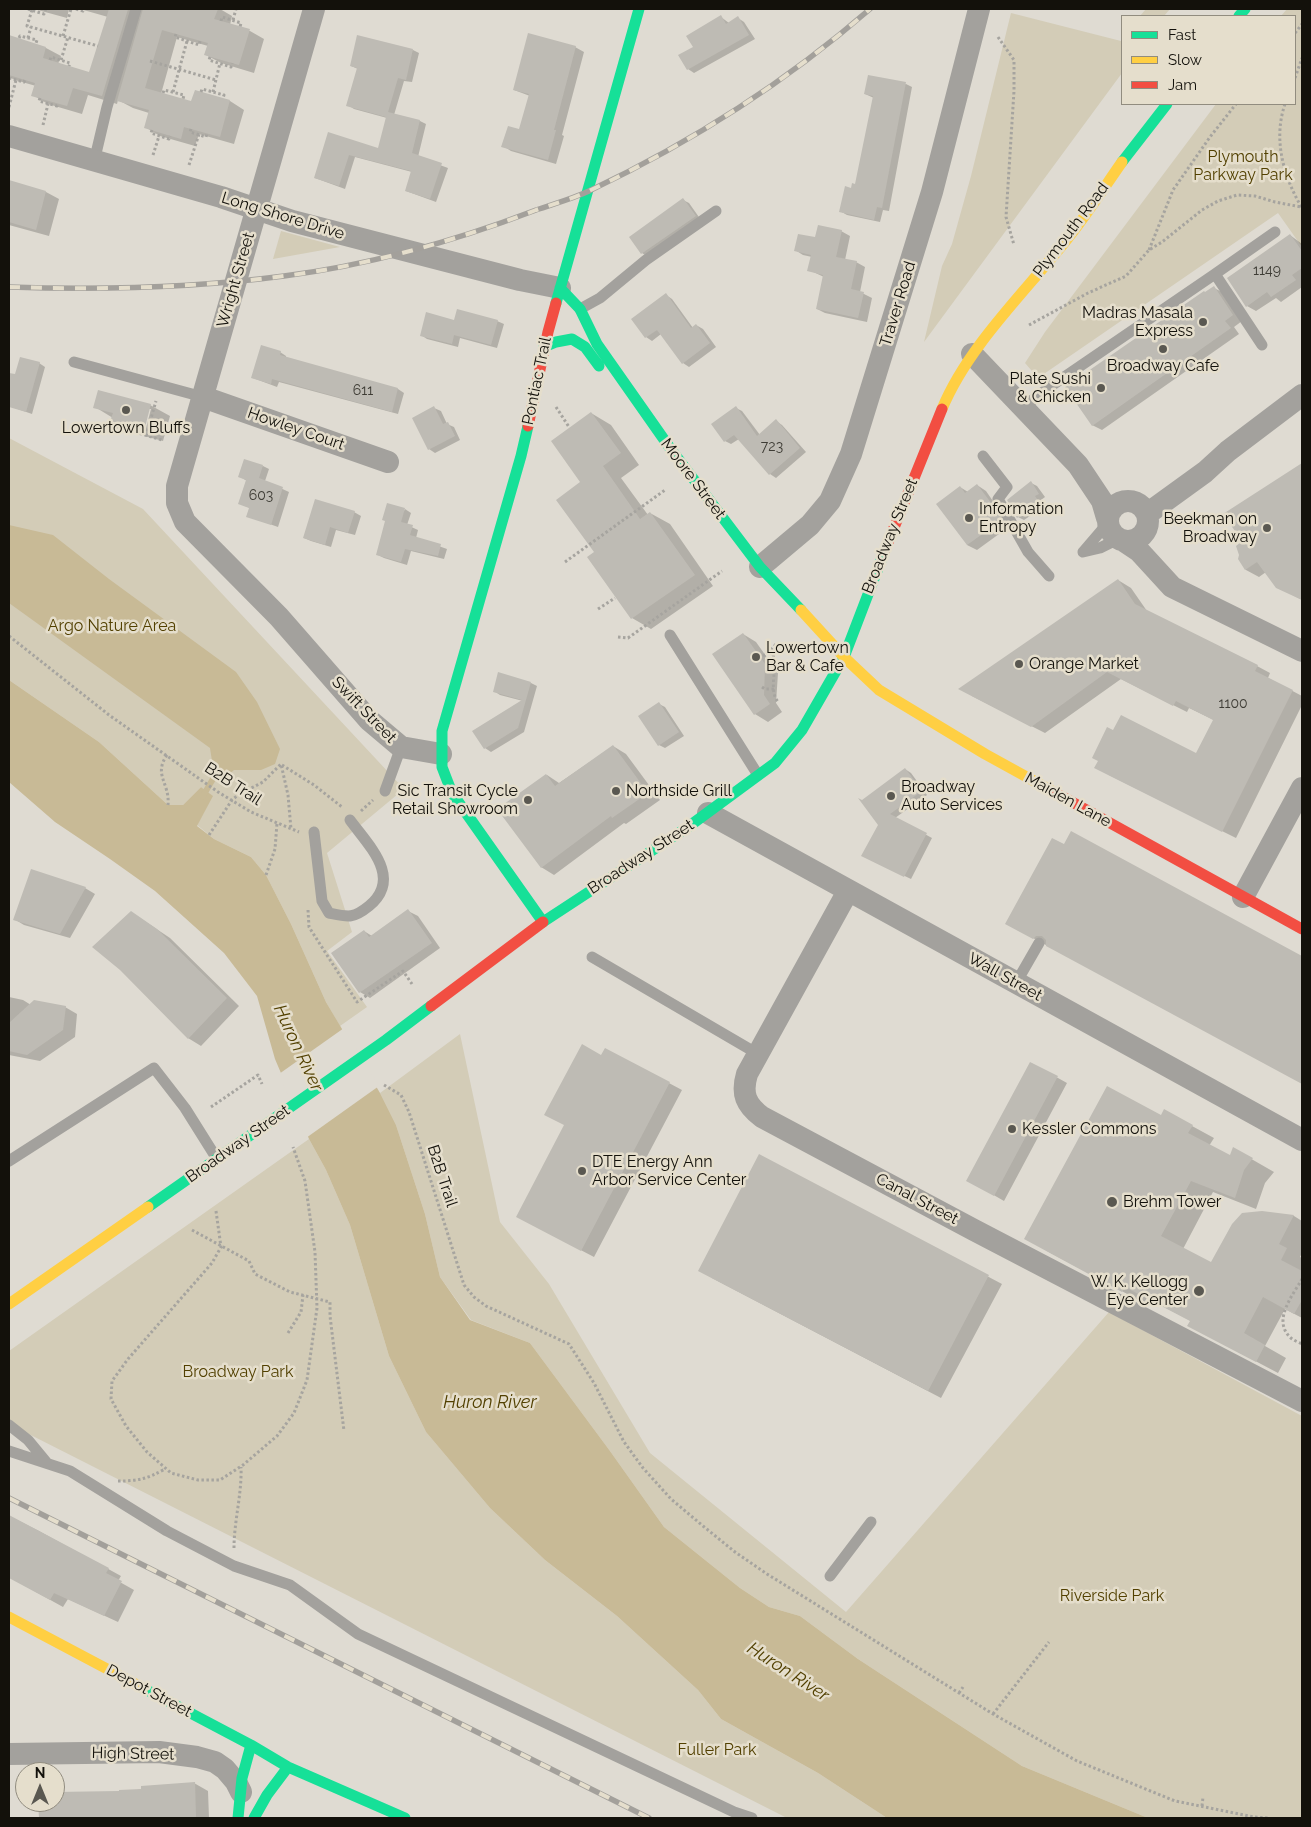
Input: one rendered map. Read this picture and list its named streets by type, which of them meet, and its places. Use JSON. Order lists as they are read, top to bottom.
{
  "streets": {
    "main road": [
      "Plymouth Road",
      "Pontiac Trail",
      "Moore Street",
      "Broadway Street",
      "Maiden Lane",
      "Depot Street"
    ],
    "street": [
      "Long Shore Drive",
      "Wright Street",
      "Traver Road",
      "Howley Court",
      "Swift Street",
      "Wall Street",
      "Canal Street",
      "High Street"
    ],
    "path": ["B2B Trail"]
  },
  "crossings": [
    ["Long Shore Drive", "Wright Street"],
    ["Long Shore Drive", "Pontiac Trail"],
    ["Long Shore Drive", "Moore Street"],
    ["Plymouth Road", "Broadway Street"],
    ["Wright Street", "Howley Court"],
    ["Wright Street", "Swift Street"],
    ["Traver Road", "Moore Street"],
    ["Pontiac Trail", "Moore Street"],
    ["Pontiac Trail", "Swift Street"],
    ["Moore Street", "Broadway Street"],
    ["Moore Street", "Maiden Lane"],
    ["Broadway Street", "Maiden Lane"],
    ["Broadway Street", "Wall Street"],
    ["Wall Street", "Canal Street"]
  ],
  "water": ["Huron River"],
  "parks": [
    "Plymouth Parkway Park",
    "Argo Nature Area",
    "Broadway Park",
    "Riverside Park",
    "Fuller Park"
  ],
  "places": [
    "Madras Masala Express",
    "Broadway Cafe",
    "Plate Sushi & Chicken",
    "Lowertown Bluffs",
    "Information Entropy",
    "Beekman on Broadway",
    "Lowertown Bar & Cafe",
    "Orange Market",
    "Northside Grill",
    "Broadway Auto Services",
    "Sic Transit Cycle Retail Showroom",
    "Kessler Commons",
    "DTE Energy Ann Arbor Service Center",
    "Brehm Tower",
    "W. K. Kellogg Eye Center"
  ],
  "house_numbers": [
    "1149",
    "611",
    "723",
    "603",
    "1100"
  ],
  "legend": ["Fast", "Slow", "Jam"],
  "north": "top"
}
